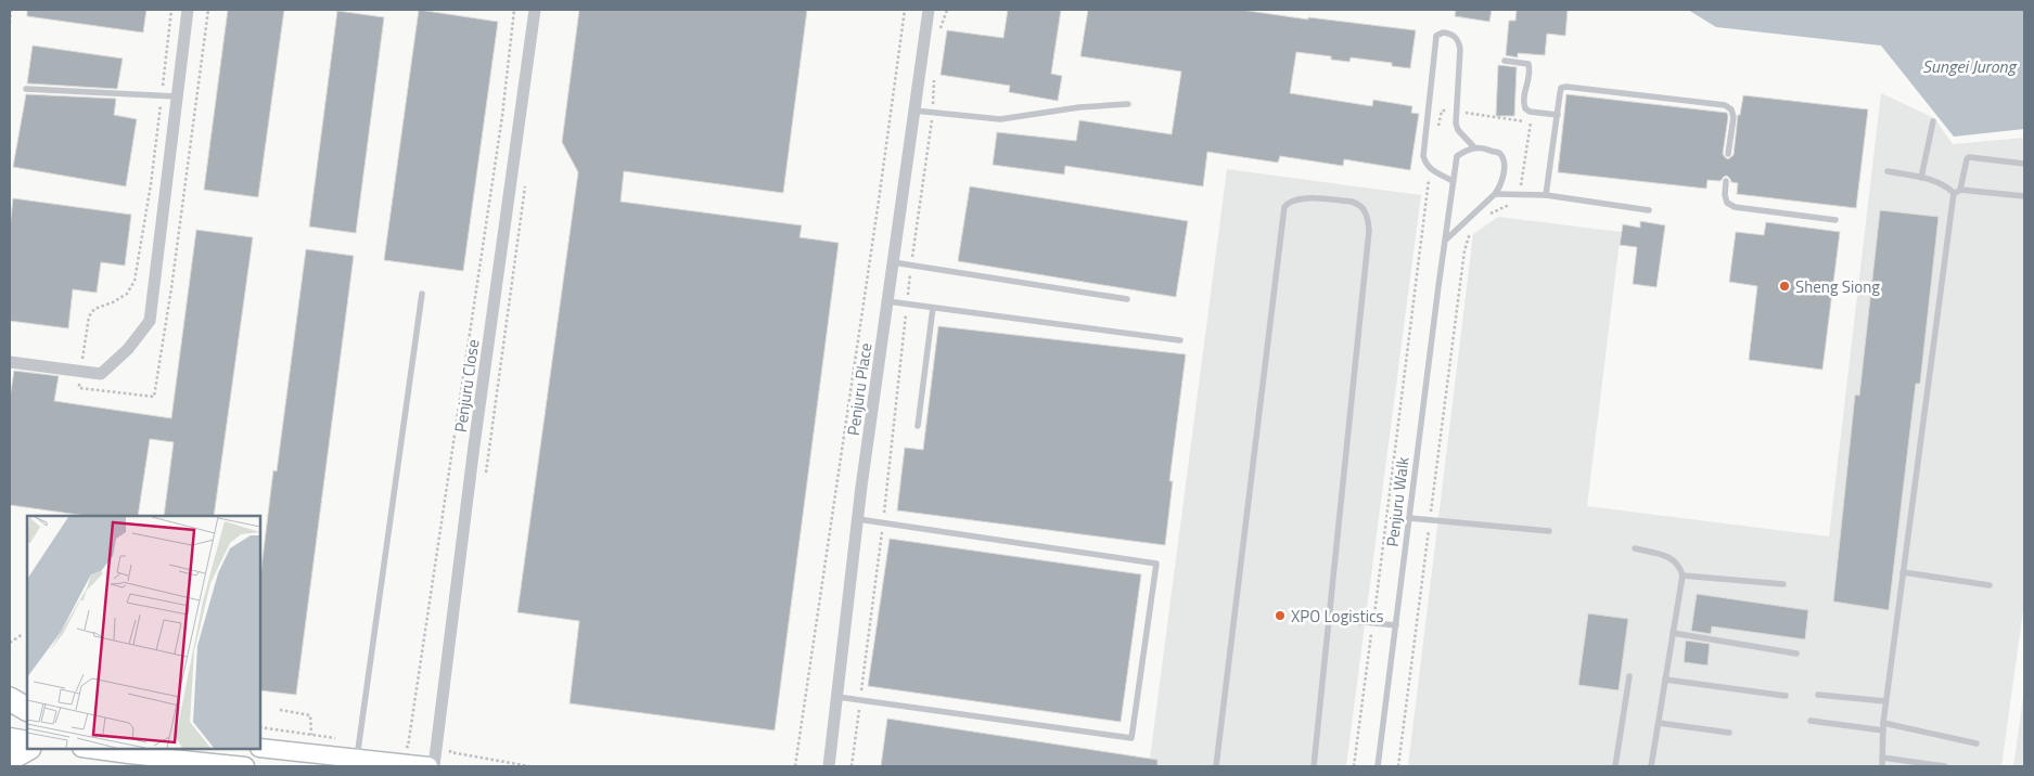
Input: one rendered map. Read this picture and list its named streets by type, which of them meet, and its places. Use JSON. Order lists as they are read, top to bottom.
{
  "streets": {
    "street": ["Penjuru Close", "Penjuru Place"],
    "lane": ["Penjuru Walk"]
  },
  "water": ["Sungei Jurong"],
  "places": ["Sheng Siong", "XPO Logistics"]
}
